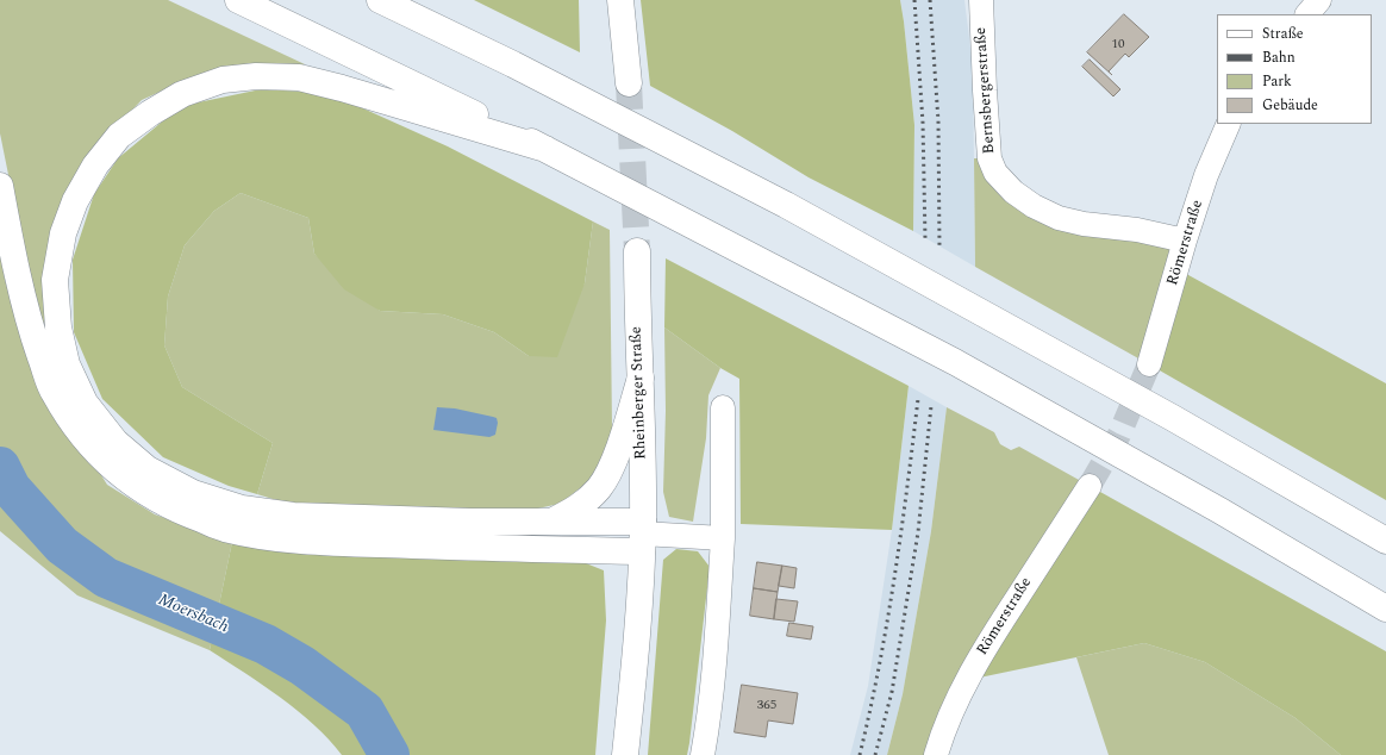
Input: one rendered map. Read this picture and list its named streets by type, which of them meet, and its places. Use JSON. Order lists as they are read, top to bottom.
{
  "streets": {
    "main road": ["Rheinberger Straße"],
    "street": ["Bernsbergerstraße", "Römerstraße"]
  },
  "crossings": [
    ["Bernsbergerstraße", "Römerstraße"]
  ],
  "water": ["Moersbach"],
  "house_numbers": ["10", "365"],
  "legend": [
    "Straße",
    "Bahn",
    "Park",
    "Gebäude"
  ]
}
